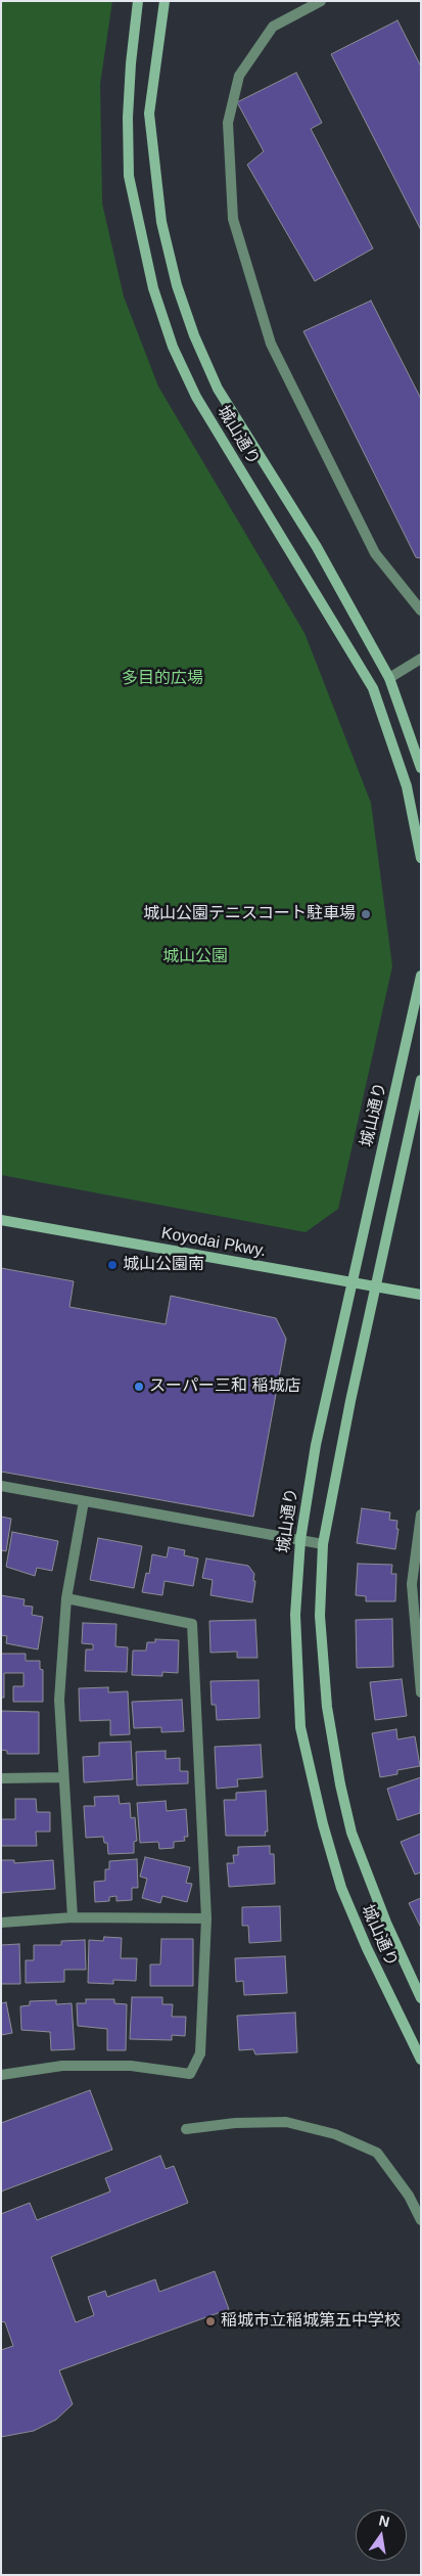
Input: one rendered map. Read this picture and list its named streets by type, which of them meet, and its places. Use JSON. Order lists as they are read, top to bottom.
{
  "streets": {
    "street": ["城山通り", "Koyodai Pkwy."]
  },
  "crossings": [
    ["城山通り", "Koyodai Pkwy."]
  ],
  "parks": ["多目的広場", "城山公園"],
  "places": [
    "城山公園テニスコート駐車場",
    "城山公園南",
    "スーパー三和 稲城店",
    "稲城市立稲城第五中学校"
  ],
  "north": "top"
}
